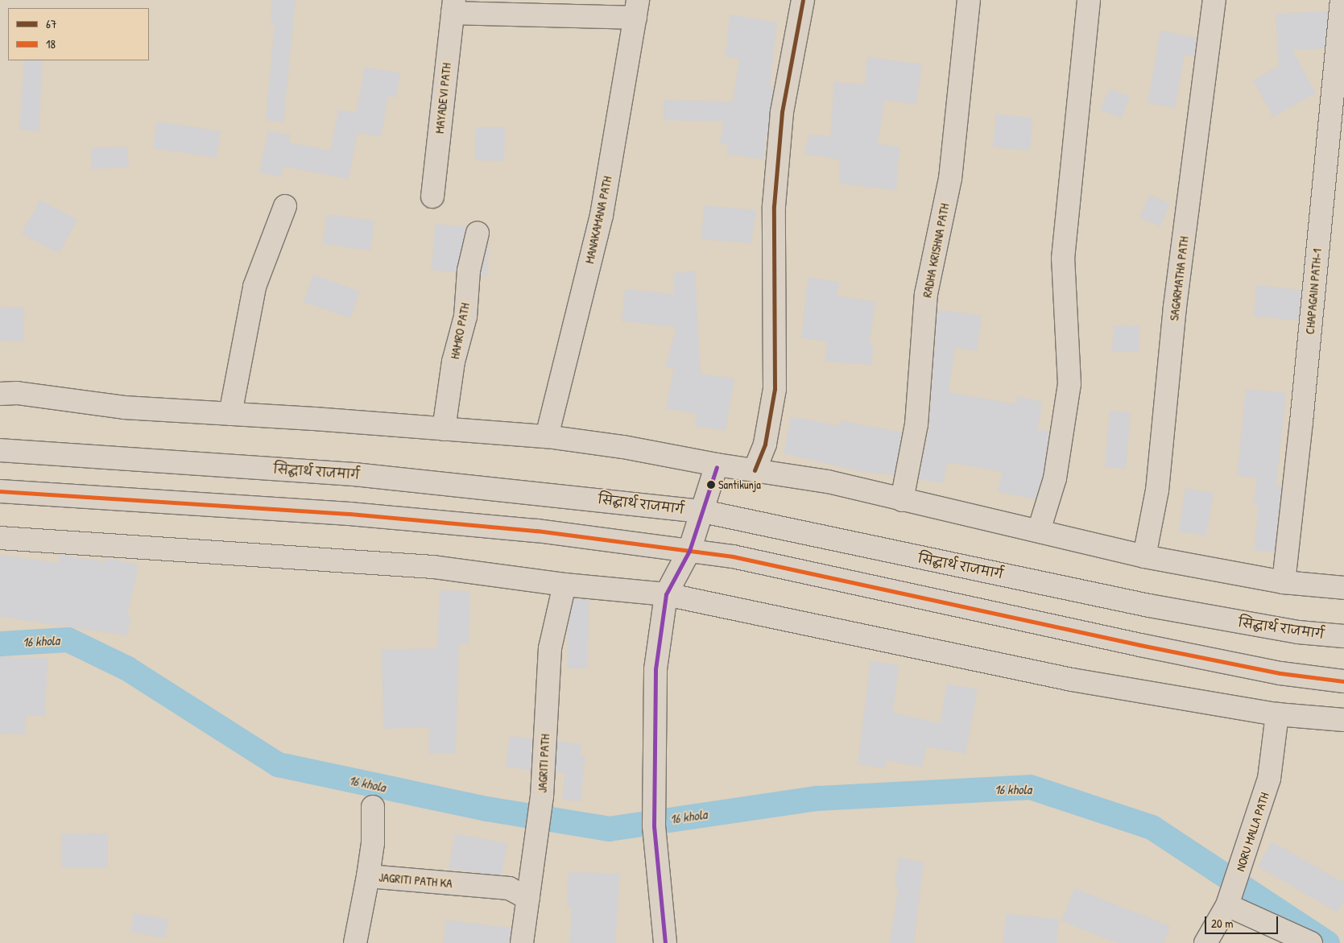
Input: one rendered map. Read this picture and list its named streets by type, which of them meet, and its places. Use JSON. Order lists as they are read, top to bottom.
{
  "streets": {
    "main road": [
      "MAYADEVI PATH",
      "MANAKAMANA PATH",
      "RADHA KRISHNA PATH",
      "SAGARMATHA PATH",
      "CHAPAGAIN PATH-1",
      "HAMRO PATH",
      "सिद्धार्थ राजमार्ग",
      "JAGRITI PATH",
      "NORU MALLA PATH",
      "JAGRITI PATH KA"
    ]
  },
  "crossings": [
    ["JAGRITI PATH", "JAGRITI PATH KA"]
  ],
  "water": ["16 khola"],
  "places": ["Santikunja"],
  "lines": ["transit line 67", "transit line 18"],
  "legend": ["67", "18"],
  "scale_bar": "20 m"
}
